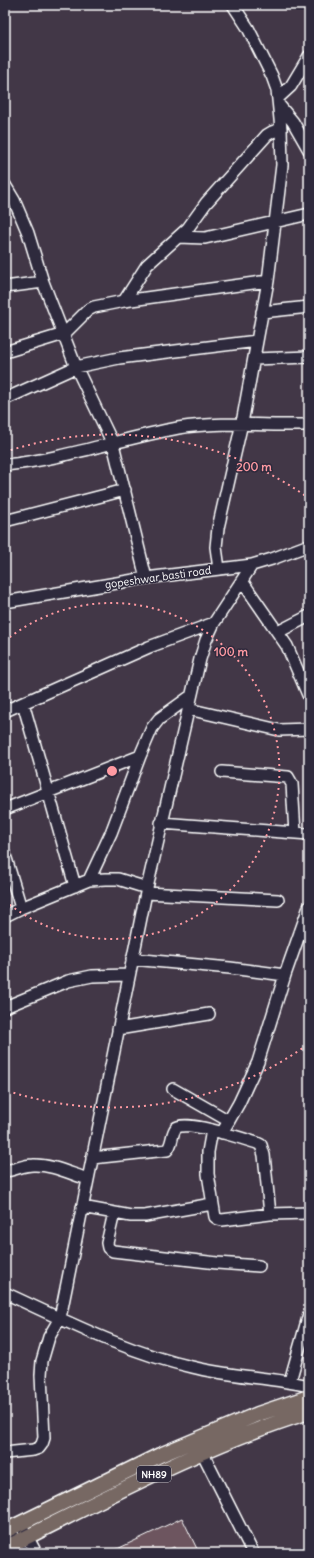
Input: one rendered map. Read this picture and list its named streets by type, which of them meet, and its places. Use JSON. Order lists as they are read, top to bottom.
{
  "streets": {
    "main road": ["NH89"],
    "street": ["gopeshwar basti road"]
  },
  "rings": ["200 m", "100 m"]
}
